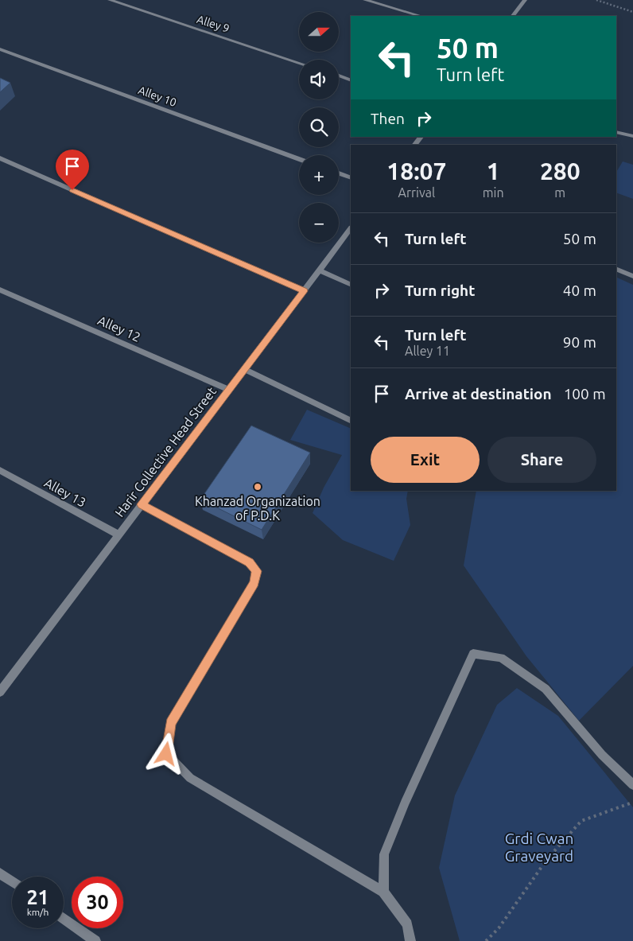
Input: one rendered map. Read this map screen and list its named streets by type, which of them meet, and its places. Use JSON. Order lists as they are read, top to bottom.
{
  "streets": {
    "street": [
      "Alley 9",
      "Alley 10",
      "Alley 12",
      "Harir Collective Head Street",
      "Alley 13"
    ]
  },
  "crossings": [
    ["Alley 12", "Harir Collective Head Street"],
    ["Harir Collective Head Street", "Alley 13"]
  ],
  "parks": ["Grdi Cwan Graveyard"],
  "places": ["Khanzad Organization of P.D.K"],
  "north": "right",
  "page": {
    "map_buttons": ["+", "−"],
    "turn": ["50 m", "Turn left"],
    "then": "Then",
    "eta": [
      "18:07",
      "Arrival",
      "1",
      "min",
      "280",
      "m"
    ],
    "list": [
      {
        "name": "Turn left",
        "value": "50 m"
      },
      {
        "name": "Turn right",
        "value": "40 m"
      },
      {
        "name": "Turn left",
        "note": "Alley 11",
        "value": "90 m"
      },
      {
        "name": "Arrive at destination",
        "value": "100 m"
      }
    ],
    "buttons": ["Exit", "Share"],
    "speed": "21 km/h",
    "limit": "30"
  }
}
